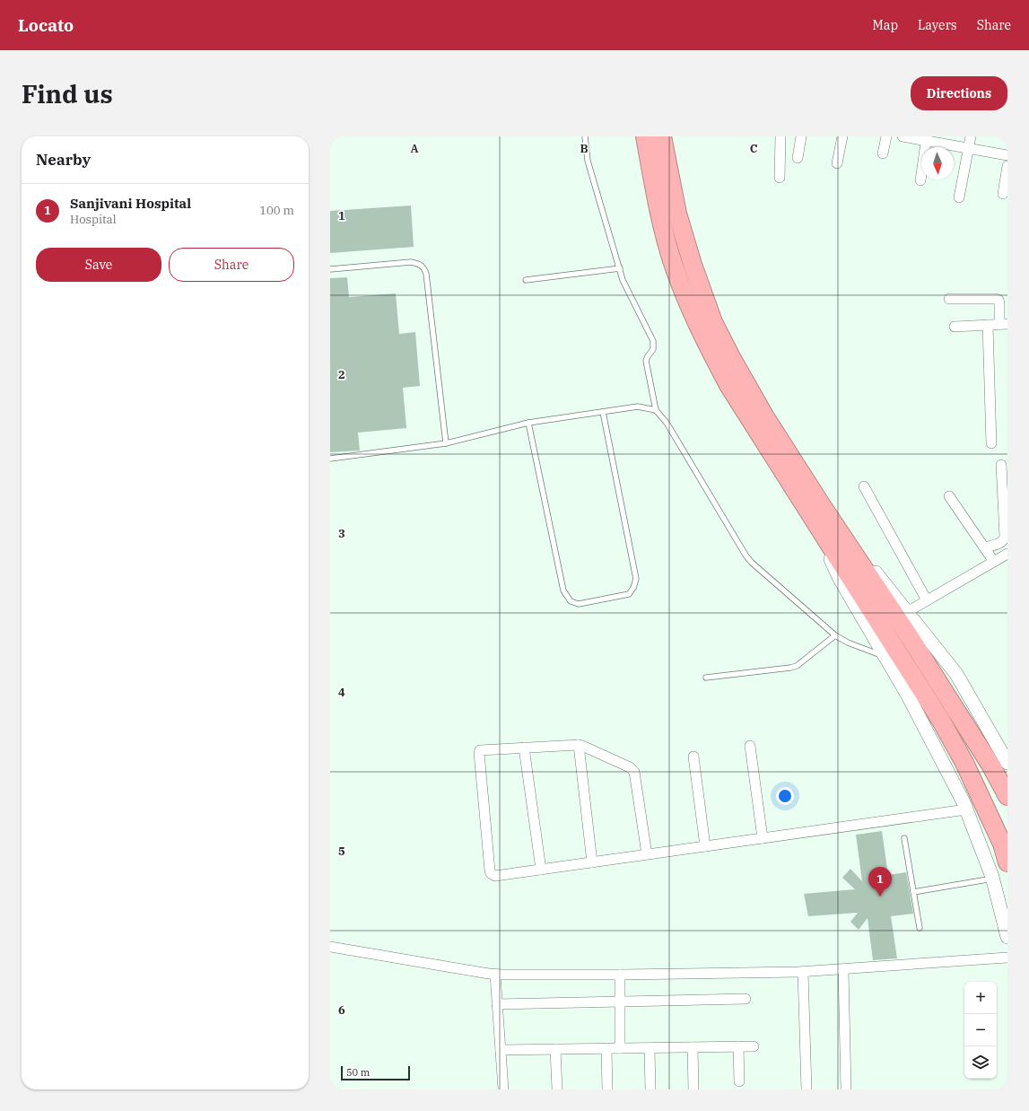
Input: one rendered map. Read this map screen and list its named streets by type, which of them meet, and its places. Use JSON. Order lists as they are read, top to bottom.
{
  "scale_bar": "50 m",
  "north": "bottom",
  "page": {
    "header": "Locato",
    "nav": ["Map", "Layers", "Share"],
    "buttons": [
      "Directions",
      ["Save", "Share"]
    ],
    "title": "Find us",
    "heading": "Nearby",
    "list": [
      {
        "mark": "1",
        "name": "Sanjivani Hospital",
        "note": "Hospital",
        "value": "100 m"
      }
    ],
    "pins": "1",
    "map_buttons": ["+", "−"],
    "scale": "50 m"
  },
  "grid": {
    "columns": ["A", "B", "C"],
    "rows": [
      "1",
      "2",
      "3",
      "4",
      "5",
      "6"
    ]
  }
}
